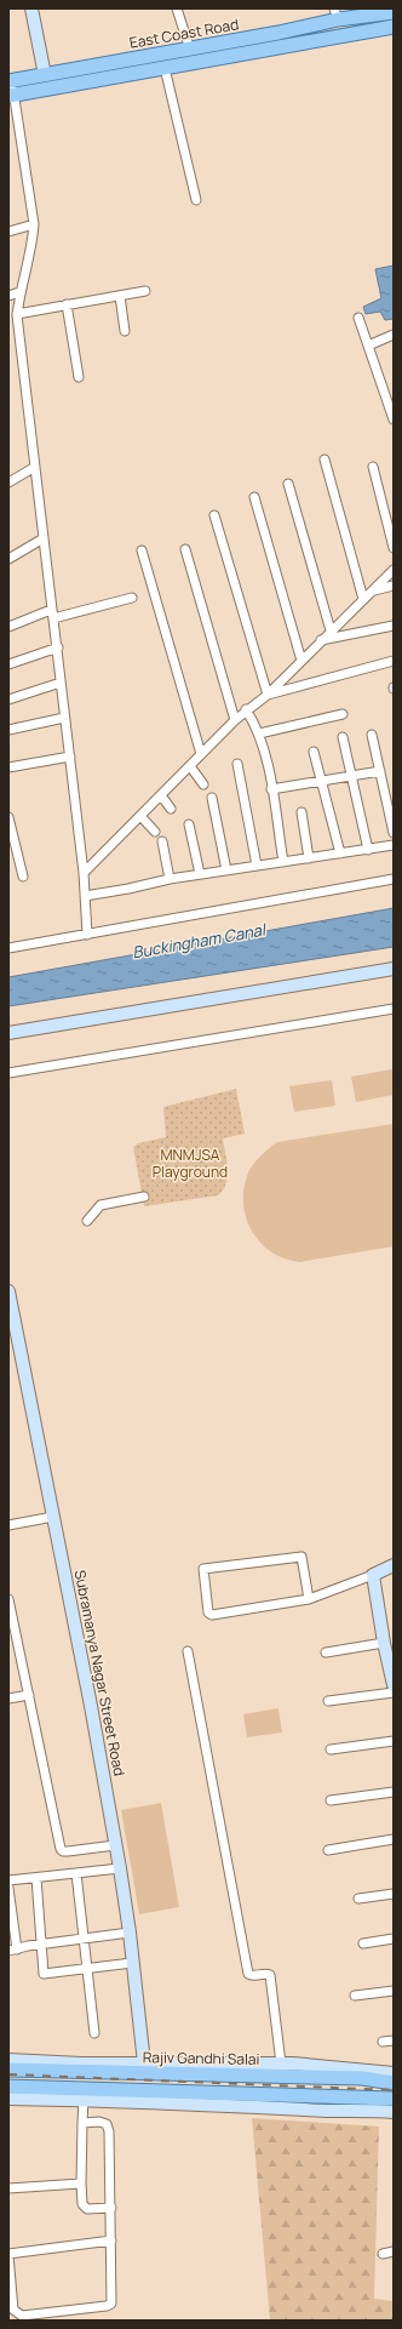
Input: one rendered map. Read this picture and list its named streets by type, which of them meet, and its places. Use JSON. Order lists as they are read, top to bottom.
{
  "streets": {
    "main road": ["East Coast Road", "Rajiv Gandhi Salai"],
    "street": ["Subramanya Nagar Street Road"]
  },
  "crossings": [
    ["Subramanya Nagar Street Road", "Rajiv Gandhi Salai"]
  ],
  "water": ["Buckingham Canal"],
  "parks": ["MNMJSA Playground"]
}
